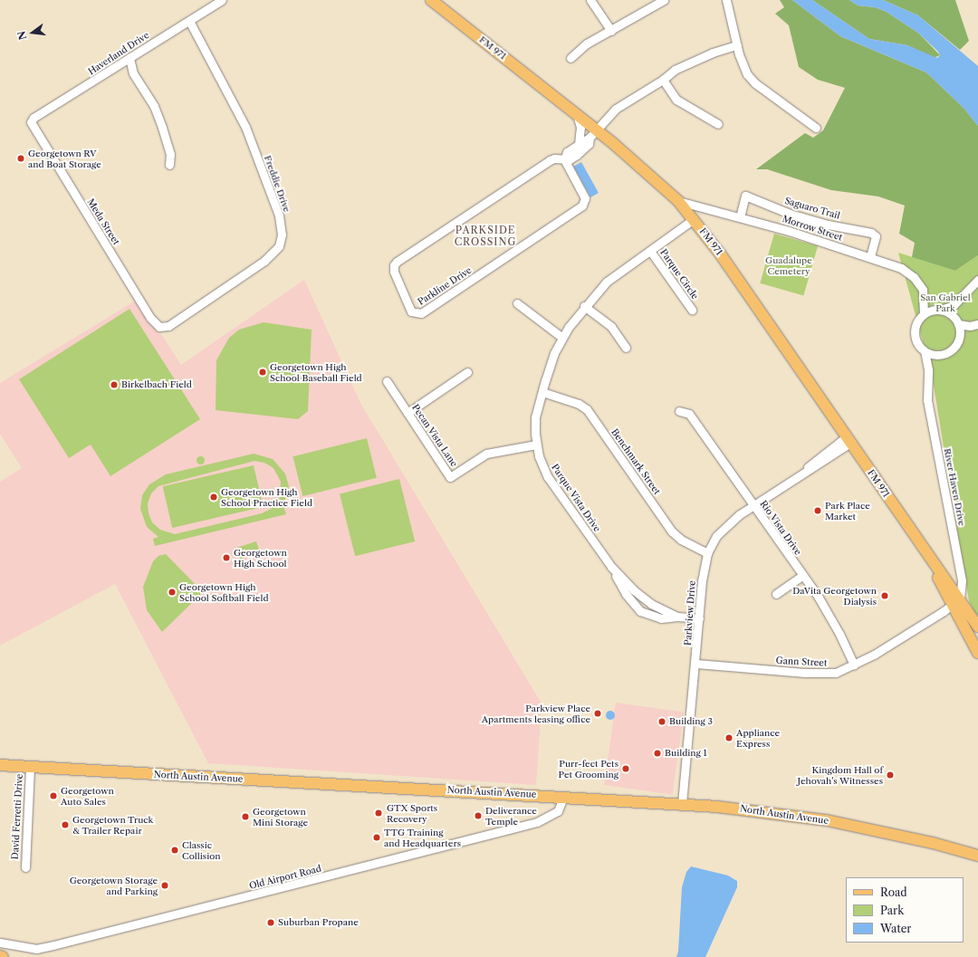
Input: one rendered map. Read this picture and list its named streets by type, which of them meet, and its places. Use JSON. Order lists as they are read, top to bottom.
{
  "streets": {
    "main road": ["FM 971", "North Austin Avenue"],
    "street": [
      "Haverland Drive",
      "Freddie Drive",
      "Saguaro Trail",
      "Meda Street",
      "Morrow Street",
      "Parque Circle",
      "Parkline Drive",
      "Pecan Vista Lane",
      "Benchmark Street",
      "River Haven Drive",
      "Parque Vista Drive",
      "Rio Vista Drive",
      "Parkview Drive",
      "Gann Street",
      "David Ferretti Drive",
      "Old Airport Road"
    ]
  },
  "crossings": [
    ["FM 971", "Morrow Street"],
    ["FM 971", "Parkline Drive"],
    ["FM 971", "River Haven Drive"],
    ["FM 971", "Parque Vista Drive"],
    ["FM 971", "Parkview Drive"],
    ["FM 971", "Gann Street"],
    ["Haverland Drive", "Freddie Drive"],
    ["Haverland Drive", "Meda Street"],
    ["Freddie Drive", "Meda Street"],
    ["Saguaro Trail", "Morrow Street"],
    ["Morrow Street", "River Haven Drive"],
    ["Parque Circle", "Parque Vista Drive"],
    ["Pecan Vista Lane", "Parque Vista Drive"],
    ["Benchmark Street", "Parque Vista Drive"],
    ["Benchmark Street", "Parkview Drive"],
    ["River Haven Drive", "Gann Street"],
    ["Parque Vista Drive", "Parkview Drive"],
    ["Rio Vista Drive", "Parkview Drive"],
    ["Rio Vista Drive", "Gann Street"],
    ["Parkview Drive", "Gann Street"],
    ["Parkview Drive", "North Austin Avenue"],
    ["North Austin Avenue", "David Ferretti Drive"],
    ["North Austin Avenue", "Old Airport Road"]
  ],
  "districts": ["PARKSIDE CROSSING"],
  "parks": ["Guadalupe Cemetery", "San Gabriel Park"],
  "places": [
    "Georgetown RV and Boat Storage",
    "Georgetown High School Baseball Field",
    "Birkelbach Field",
    "Georgetown High School Practice Field",
    "Park Place Market",
    "Georgetown High School",
    "Georgetown High School Softball Field",
    "DaVita Georgetown Dialysis",
    "Parkview Place Apartments leasing office",
    "Building 3",
    "Appliance Express",
    "Building 1",
    "Purr-fect Pets Pet Grooming",
    "Kingdom Hall of Jehovah's Witnesses",
    "Georgetown Auto Sales",
    "GTX Sports Recovery",
    "Deliverance Temple",
    "Georgetown Mini Storage",
    "Georgetown Truck & Trailer Repair",
    "TTG Training and Headquarters",
    "Classic Collision",
    "Georgetown Storage and Parking",
    "Suburban Propane"
  ],
  "legend": ["Road", "Park", "Water"],
  "north": "left"
}
